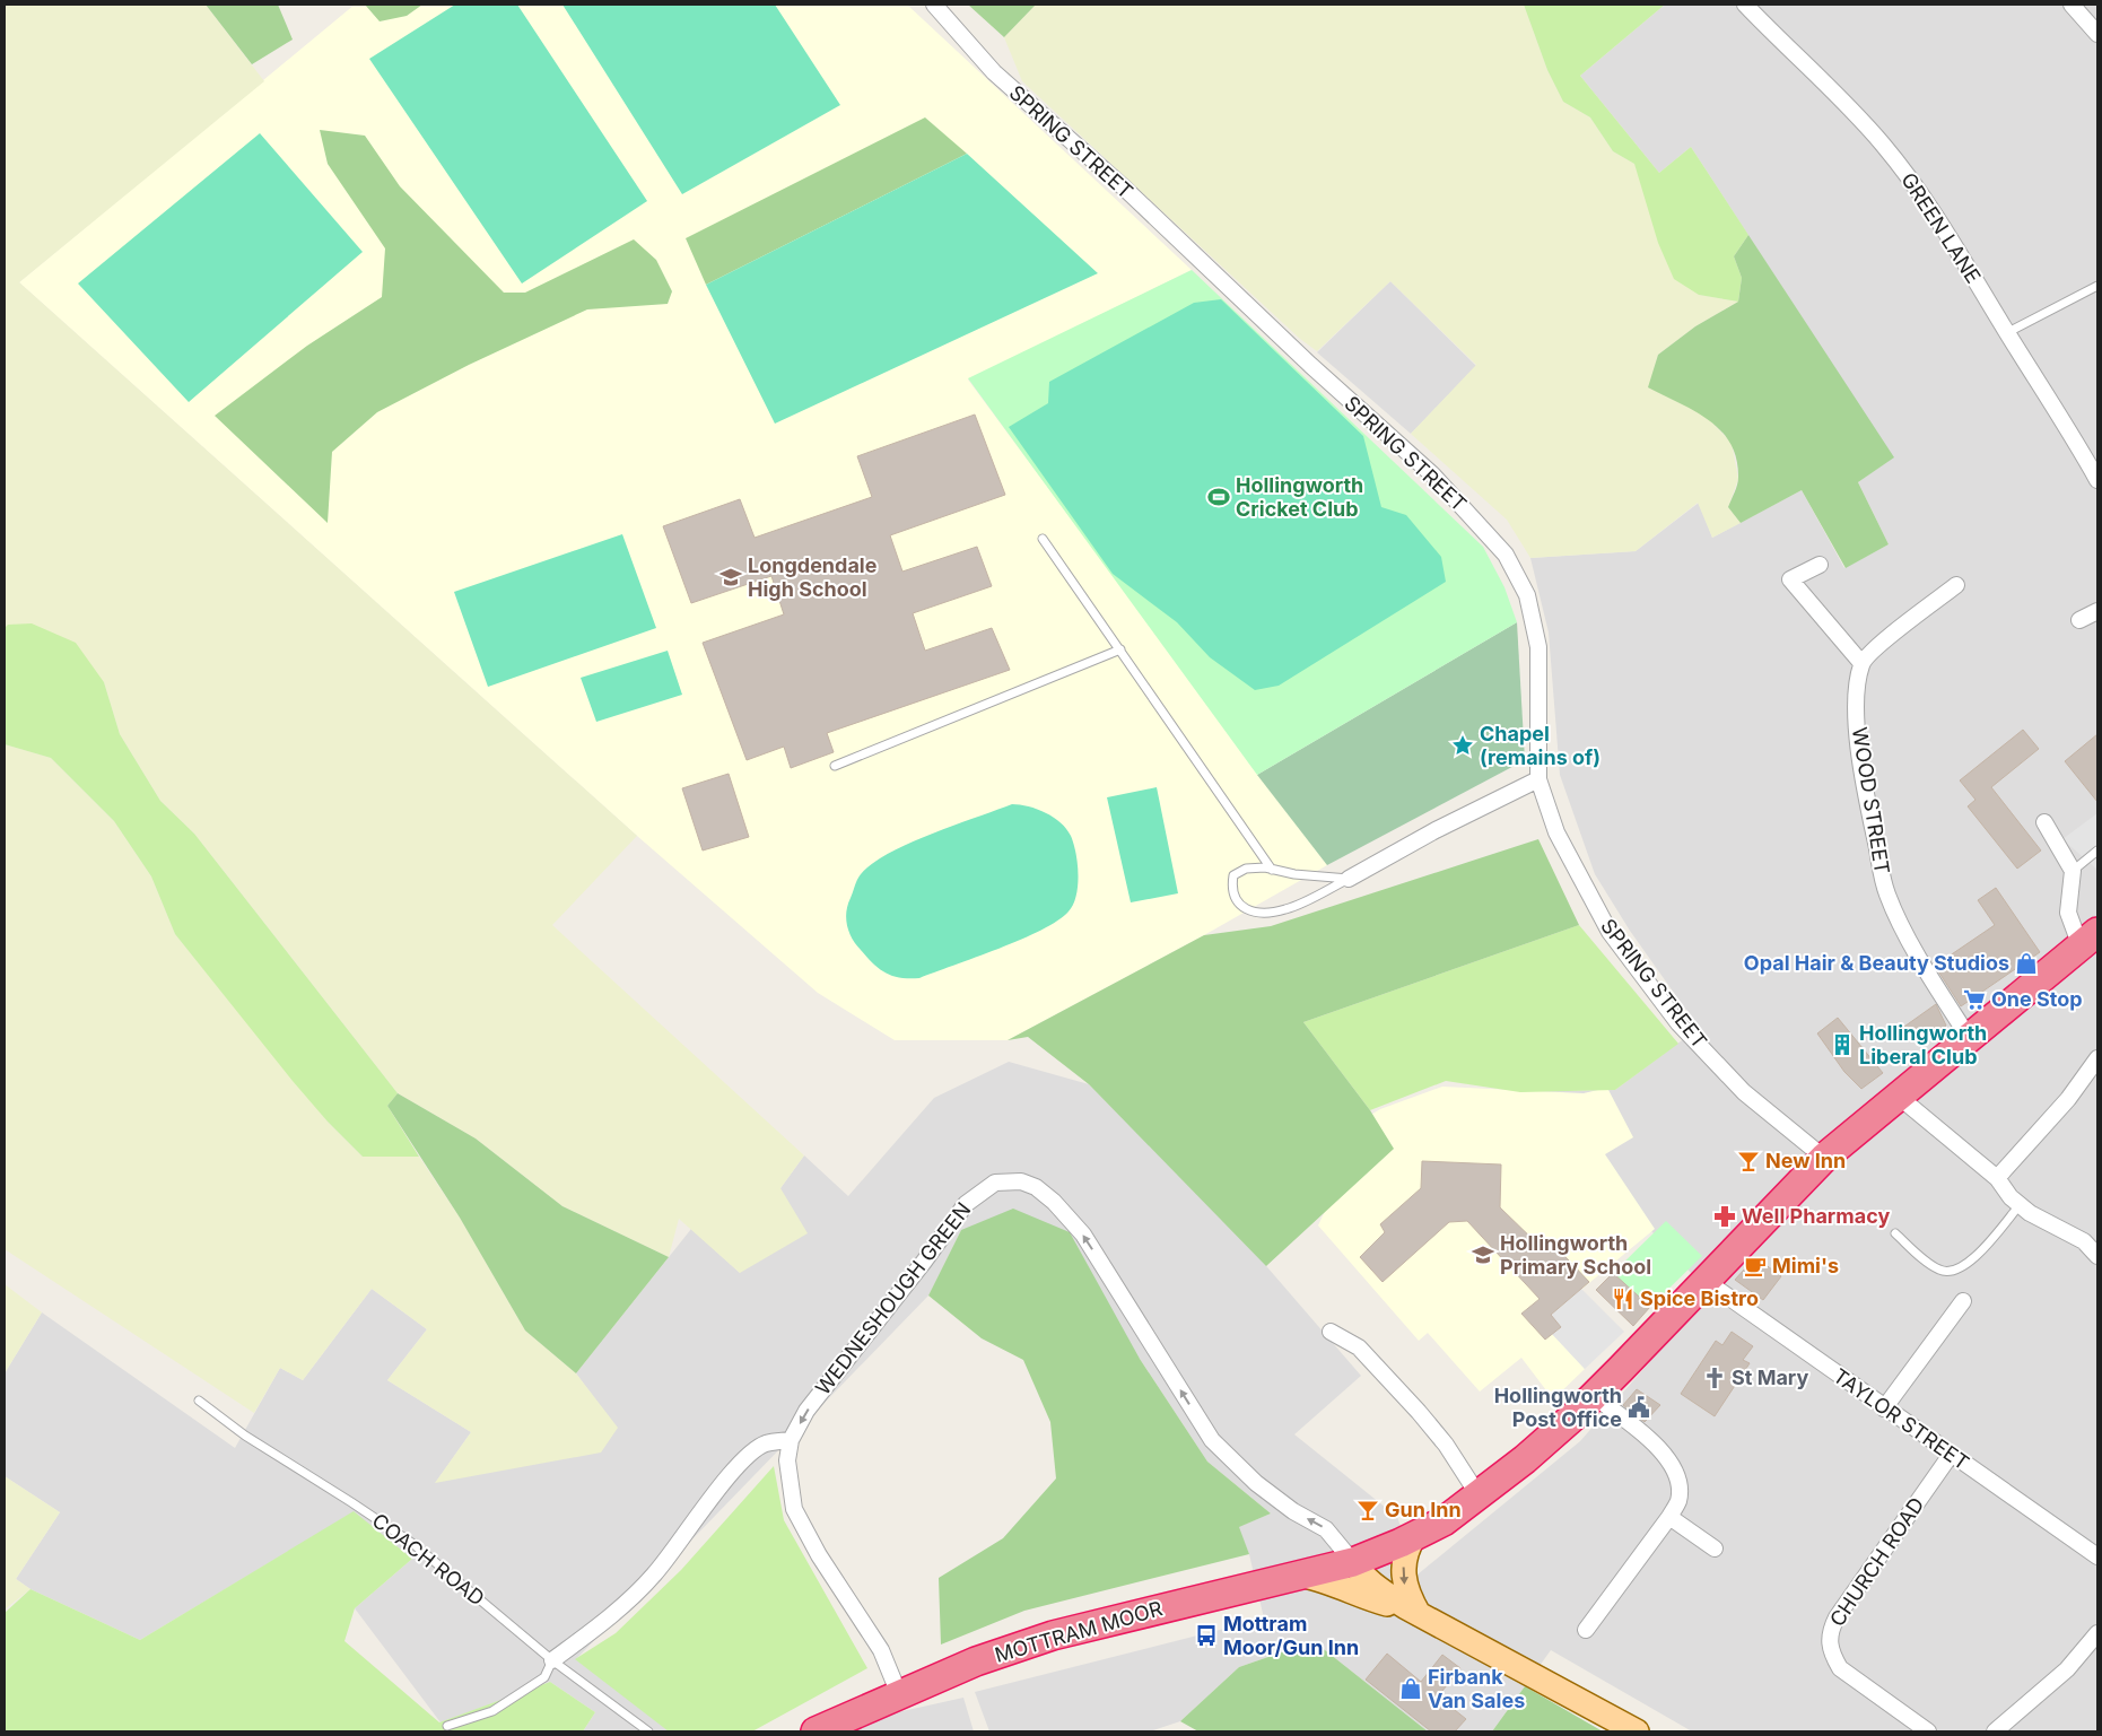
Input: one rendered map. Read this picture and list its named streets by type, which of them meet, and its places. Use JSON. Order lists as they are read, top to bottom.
{
  "streets": {
    "highway": ["MOTTRAM MOOR"],
    "street": [
      "SPRING STREET",
      "GREEN LANE",
      "WOOD STREET",
      "WEDNESHOUGH GREEN",
      "TAYLOR STREET",
      "CHURCH ROAD"
    ],
    "lane": ["COACH ROAD"]
  },
  "crossings": [
    ["SPRING STREET", "MOTTRAM MOOR"],
    ["WOOD STREET", "MOTTRAM MOOR"],
    ["WEDNESHOUGH GREEN", "MOTTRAM MOOR"],
    ["TAYLOR STREET", "CHURCH ROAD"],
    ["TAYLOR STREET", "MOTTRAM MOOR"]
  ],
  "places": {
    "sports": ["Hollingworth Cricket Club"],
    "school or university": ["Longdendale High School", "Hollingworth Primary School"],
    "place": ["Chapel (remains of)"],
    "shop": ["Opal Hair & Beauty Studios", "Firbank Van Sales"],
    "supermarket": ["One Stop"],
    "building": ["Hollingworth Liberal Club"],
    "bar": ["New Inn", "Gun Inn"],
    "pharmacy": ["Well Pharmacy"],
    "cafe": ["Mimi's"],
    "restaurant": ["Spice Bistro"],
    "church": ["St Mary"],
    "public building": ["Hollingworth Post Office"],
    "bus stop": ["Mottram Moor/Gun Inn"]
  }
}
